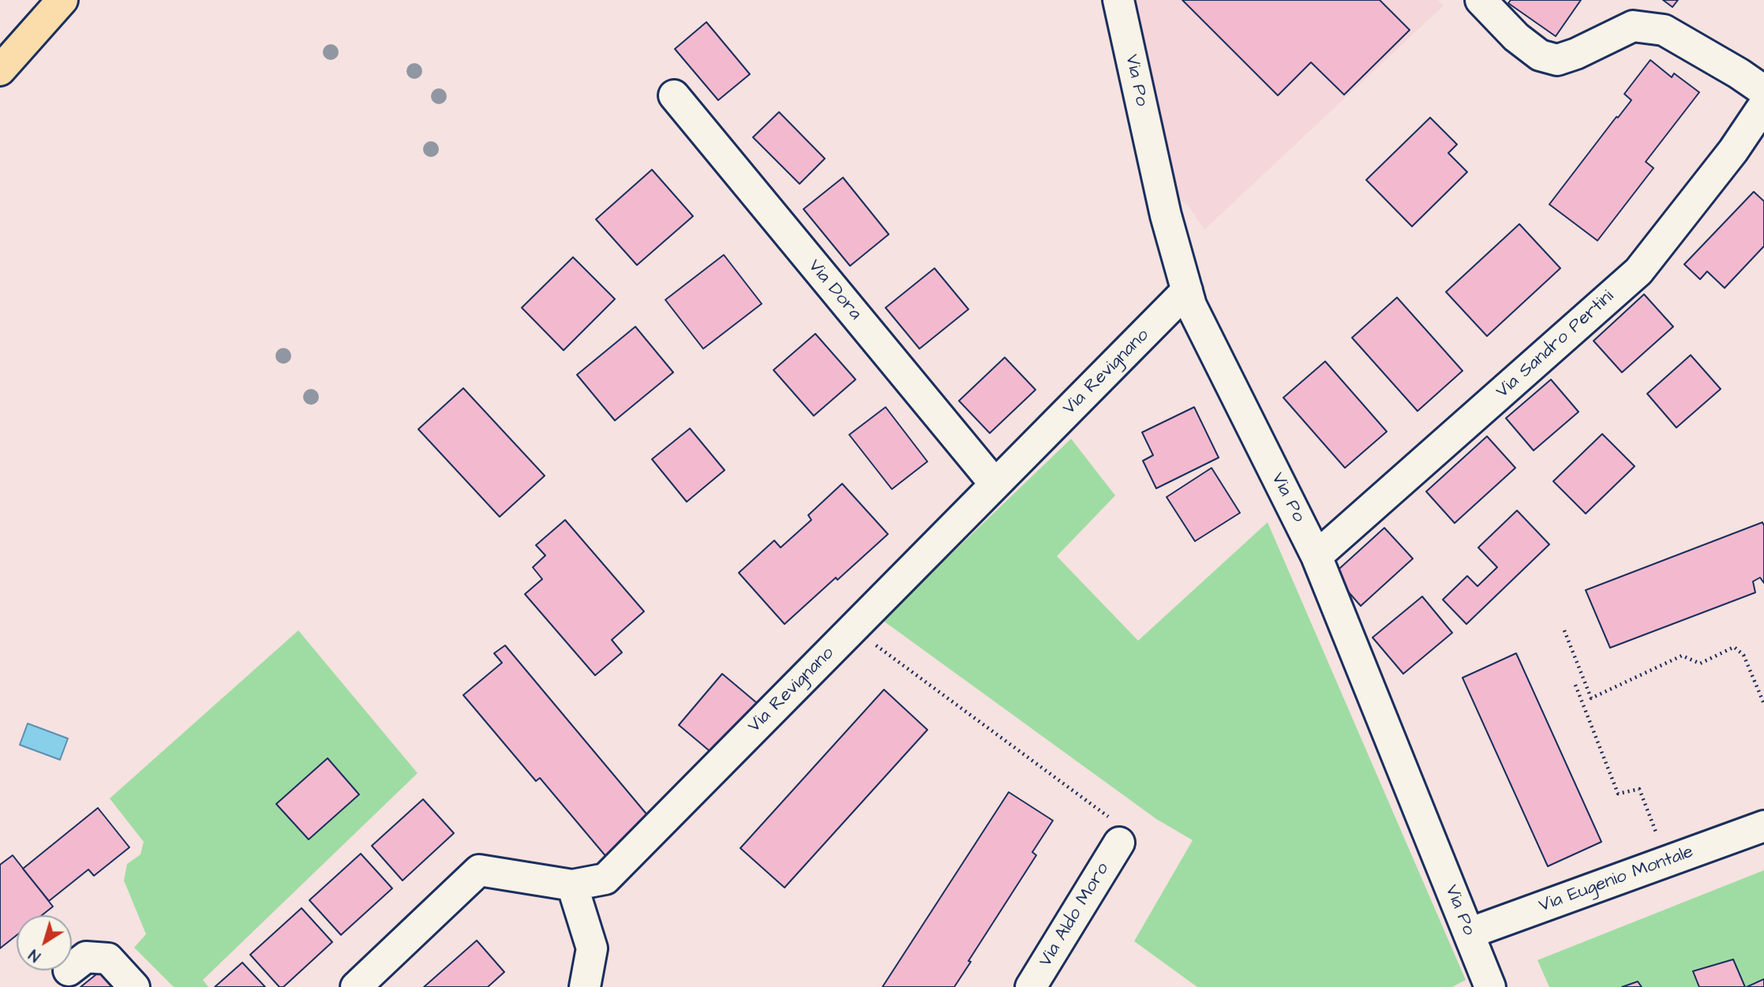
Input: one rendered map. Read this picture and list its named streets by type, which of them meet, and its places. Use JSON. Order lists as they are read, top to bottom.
{
  "streets": {
    "street": [
      "Via Po",
      "Via Dora",
      "Via Sandro Pertini",
      "Via Revignano",
      "Via Eugenio Montale",
      "Via Aldo Moro"
    ]
  },
  "crossings": [
    ["Via Po", "Via Sandro Pertini"],
    ["Via Po", "Via Revignano"],
    ["Via Po", "Via Eugenio Montale"],
    ["Via Dora", "Via Revignano"]
  ],
  "north": "bottom left"
}
